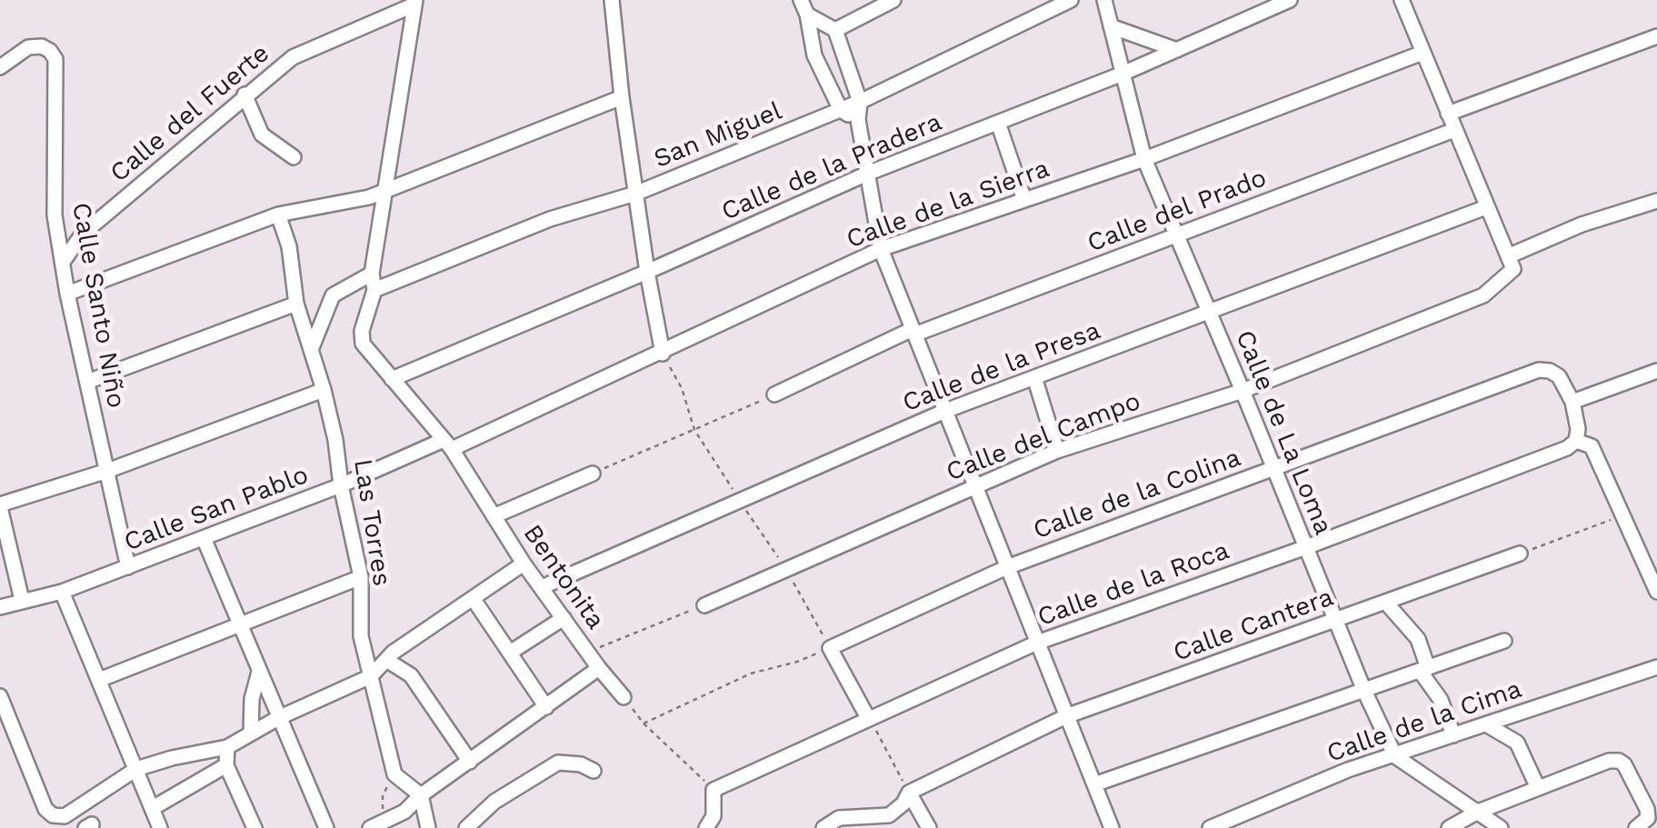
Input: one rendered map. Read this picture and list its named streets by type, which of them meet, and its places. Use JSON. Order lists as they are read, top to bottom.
{
  "streets": {
    "street": [
      "Calle del Fuerte",
      "San Miguel",
      "Calle de la Pradera",
      "Calle de la Sierra",
      "Calle del Prado",
      "Calle Santo Niño",
      "Calle de la Presa",
      "Calle de La Loma",
      "Calle del Campo",
      "Calle de la Colina",
      "Calle San Pablo",
      "Las Torres",
      "Bentonita",
      "Calle de la Roca",
      "Calle Cantera",
      "Calle de la Cima"
    ]
  },
  "crossings": [
    ["Calle del Fuerte", "Calle Santo Niño"],
    ["San Miguel", "Bentonita"],
    ["Calle de la Pradera", "Calle de La Loma"],
    ["Calle de la Pradera", "Bentonita"],
    ["Calle de la Sierra", "Calle de La Loma"],
    ["Calle de la Sierra", "Calle San Pablo"],
    ["Calle de la Sierra", "Bentonita"],
    ["Calle del Prado", "Calle de La Loma"],
    ["Calle Santo Niño", "Calle San Pablo"],
    ["Calle de la Presa", "Calle de La Loma"],
    ["Calle de la Presa", "Bentonita"],
    ["Calle de La Loma", "Calle del Campo"],
    ["Calle de La Loma", "Calle de la Colina"],
    ["Calle de La Loma", "Calle de la Roca"],
    ["Calle de La Loma", "Calle Cantera"],
    ["Calle de La Loma", "Calle de la Cima"],
    ["Calle San Pablo", "Las Torres"],
    ["Calle San Pablo", "Bentonita"]
  ]
}
